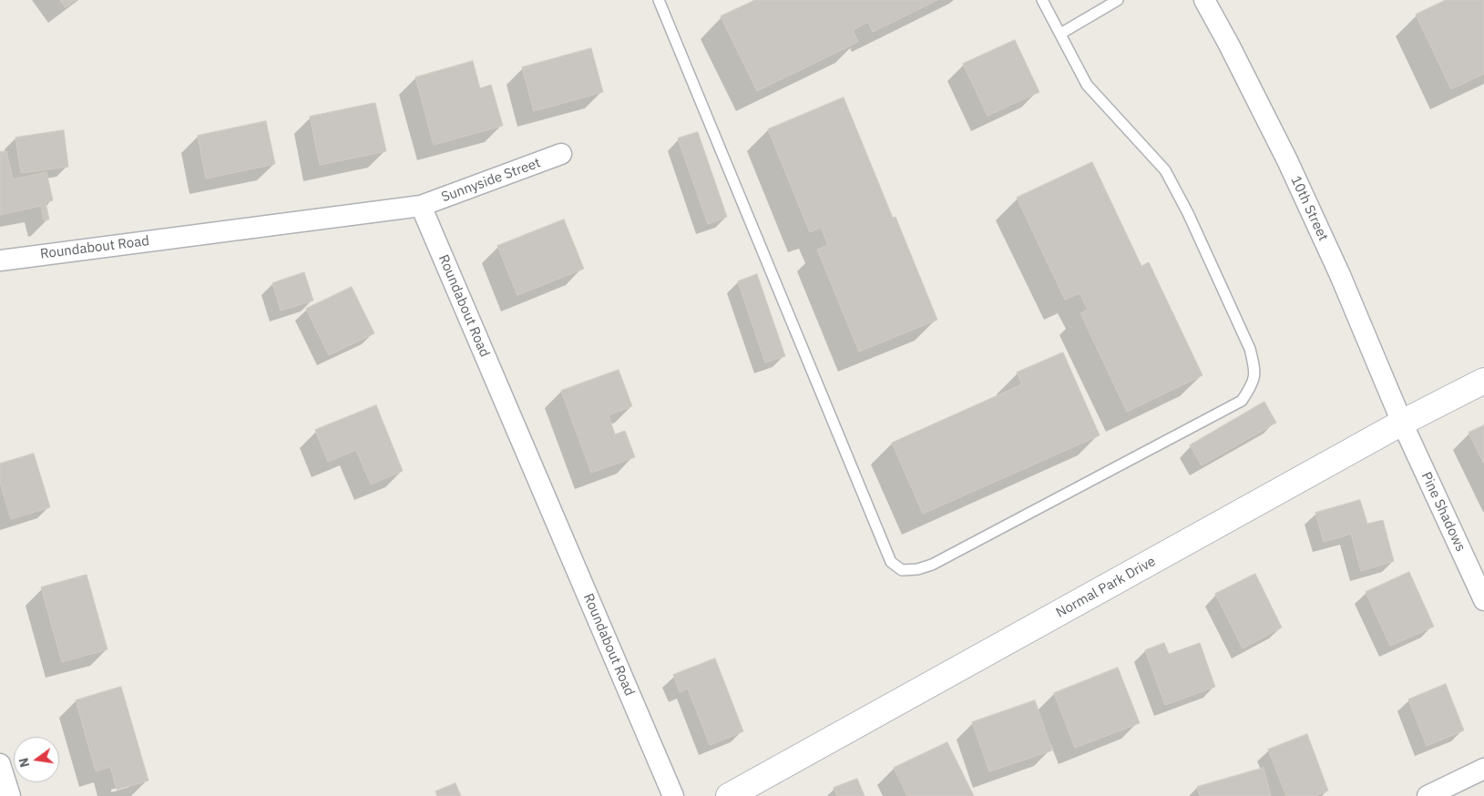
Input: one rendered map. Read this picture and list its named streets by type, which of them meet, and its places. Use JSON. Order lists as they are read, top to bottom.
{
  "streets": {
    "street": [
      "Sunnyside Street",
      "10th Street",
      "Roundabout Road",
      "Pine Shadows",
      "Normal Park Drive"
    ]
  },
  "crossings": [
    ["Sunnyside Street", "Roundabout Road"],
    ["10th Street", "Pine Shadows"],
    ["10th Street", "Normal Park Drive"],
    ["Pine Shadows", "Normal Park Drive"]
  ],
  "north": "left"
}
